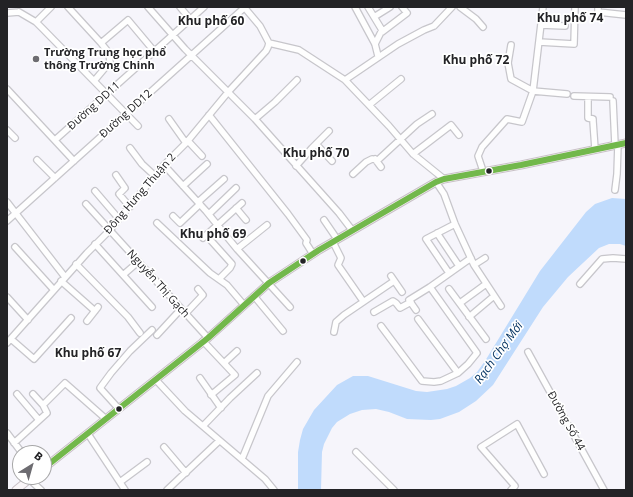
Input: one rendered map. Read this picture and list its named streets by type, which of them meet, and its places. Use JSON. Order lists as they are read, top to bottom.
{
  "streets": {
    "street": [
      "Đường DD11",
      "Đường DD12",
      "Đông Hưng Thuận 2",
      "Nguyễn Thị Gạch",
      "Đường Số 44"
    ]
  },
  "crossings": [
    ["Đông Hưng Thuận 2", "Nguyễn Thị Gạch"]
  ],
  "districts": [
    "Khu phố 74",
    "Khu phố 60",
    "Khu phố 72",
    "Khu phố 70",
    "Khu phố 69",
    "Khu phố 67"
  ],
  "water": ["Rạch Chợ Mới"],
  "places": ["Trường Trung học phổ thông Trường Chinh"],
  "north": "top right"
}
